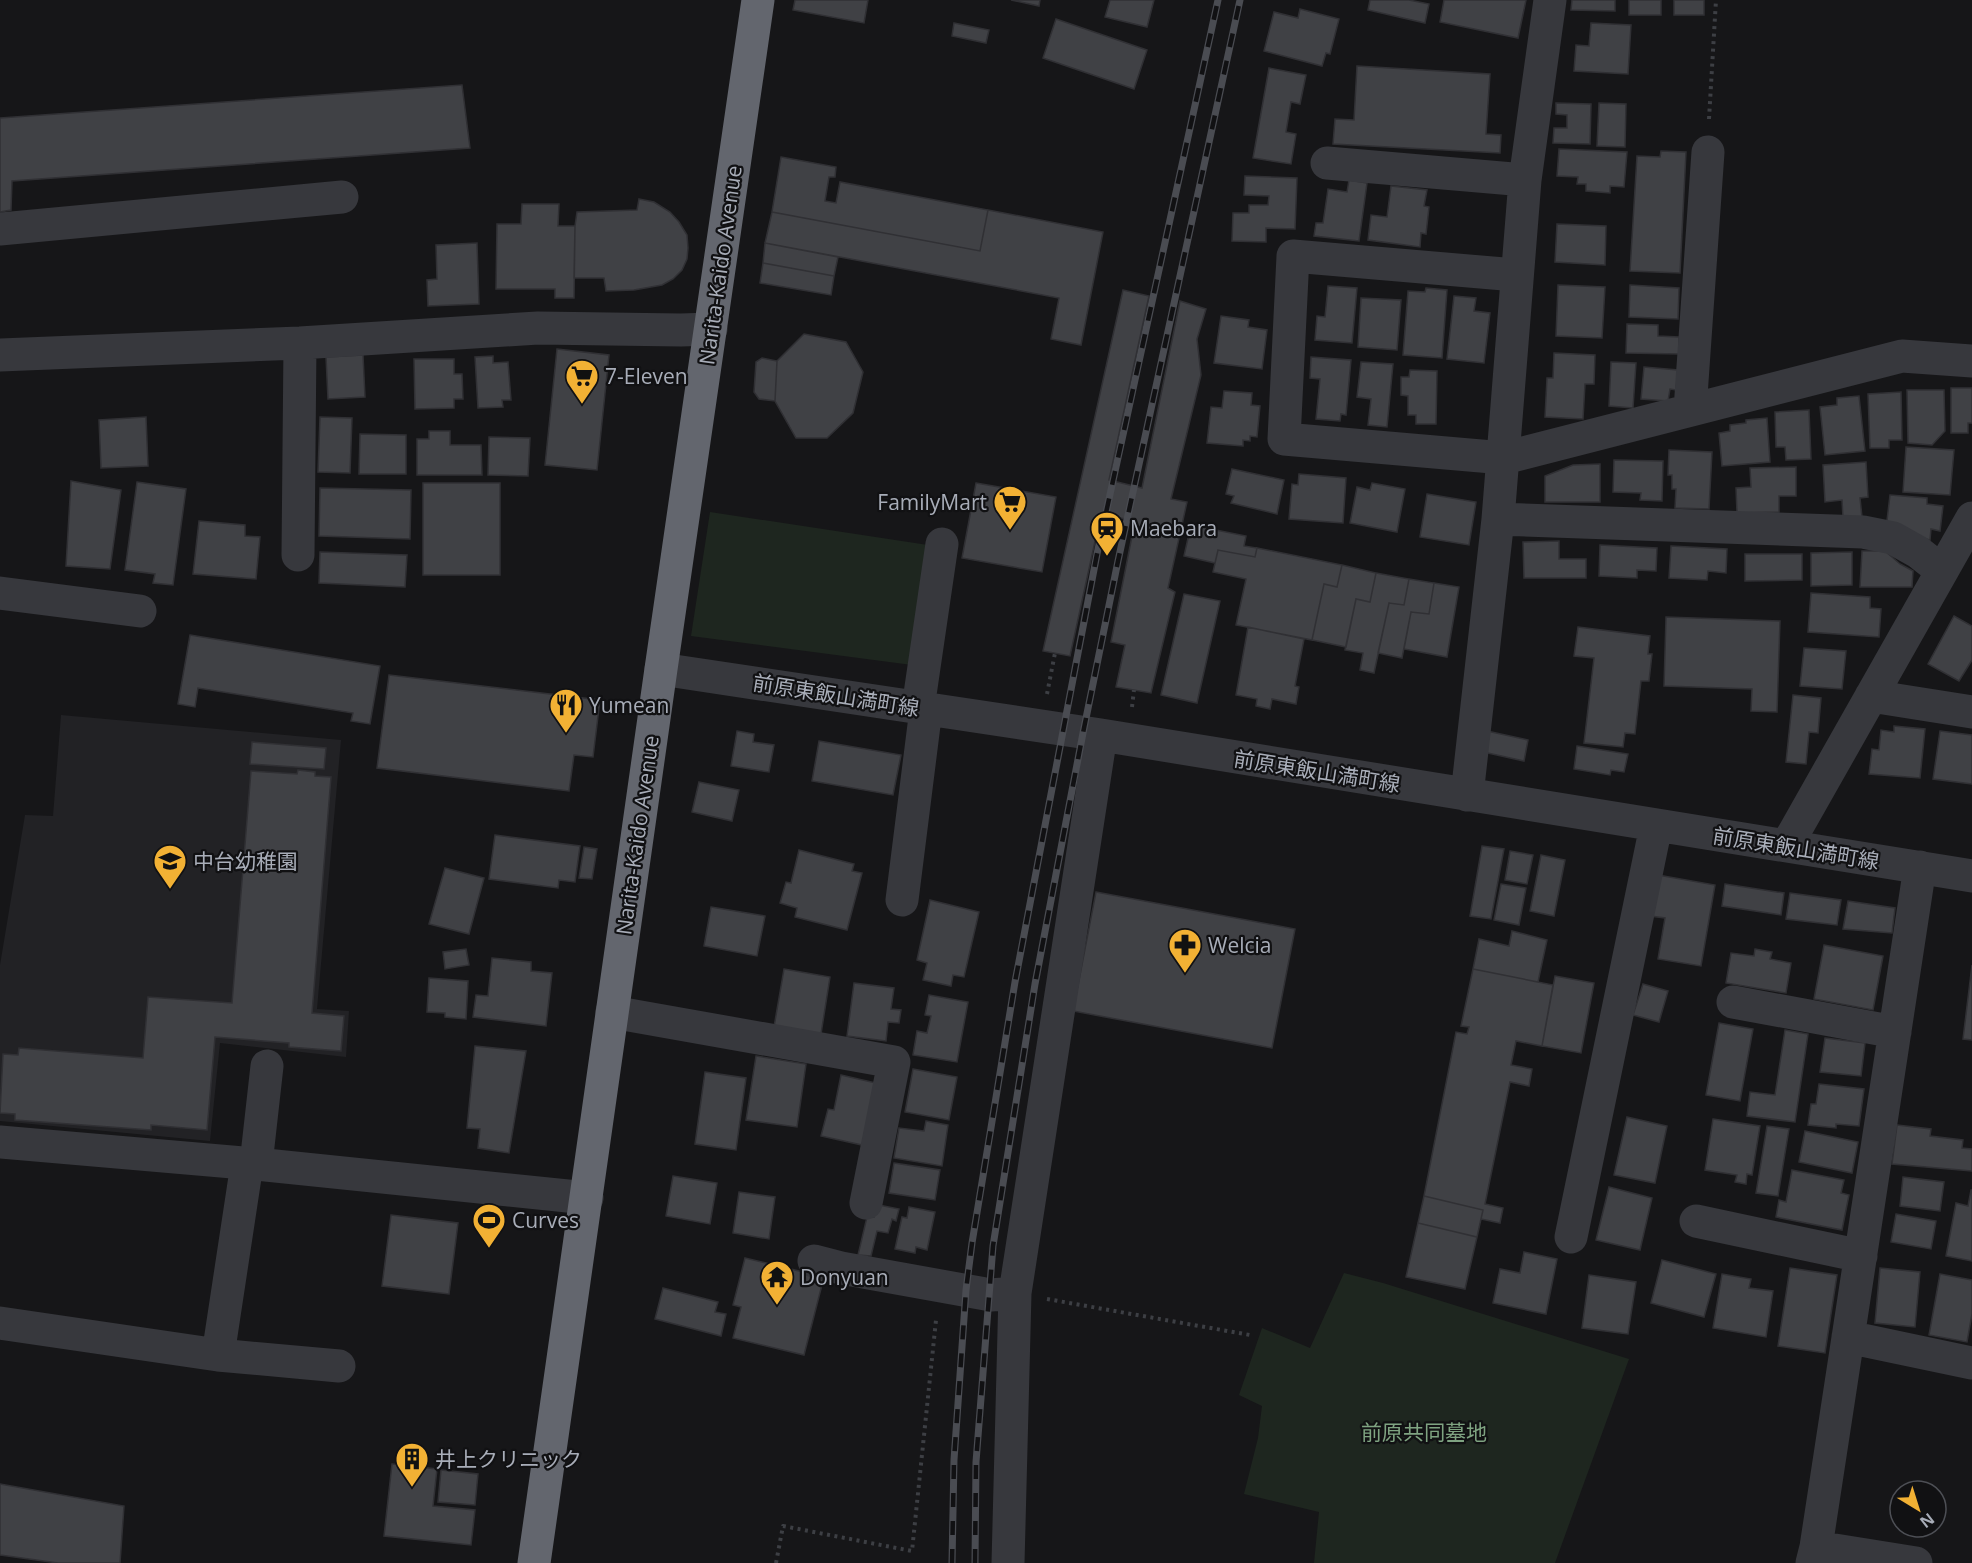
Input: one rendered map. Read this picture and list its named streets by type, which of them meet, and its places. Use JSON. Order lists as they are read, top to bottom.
{
  "streets": {
    "highway": ["Narita-Kaido Avenue"],
    "street": ["前原東飯山満町線"]
  },
  "crossings": [
    ["Narita-Kaido Avenue", "前原東飯山満町線"]
  ],
  "parks": ["前原共同墓地"],
  "places": {
    "supermarket": ["7-Eleven", "FamilyMart"],
    "station": ["Maebara"],
    "restaurant": ["Yumean"],
    "school or university": ["中台幼稚園"],
    "pharmacy": ["Welcia"],
    "sports": ["Curves"],
    "temple": ["Donyuan"],
    "building": ["井上クリニック"]
  },
  "north": "bottom right"
}
